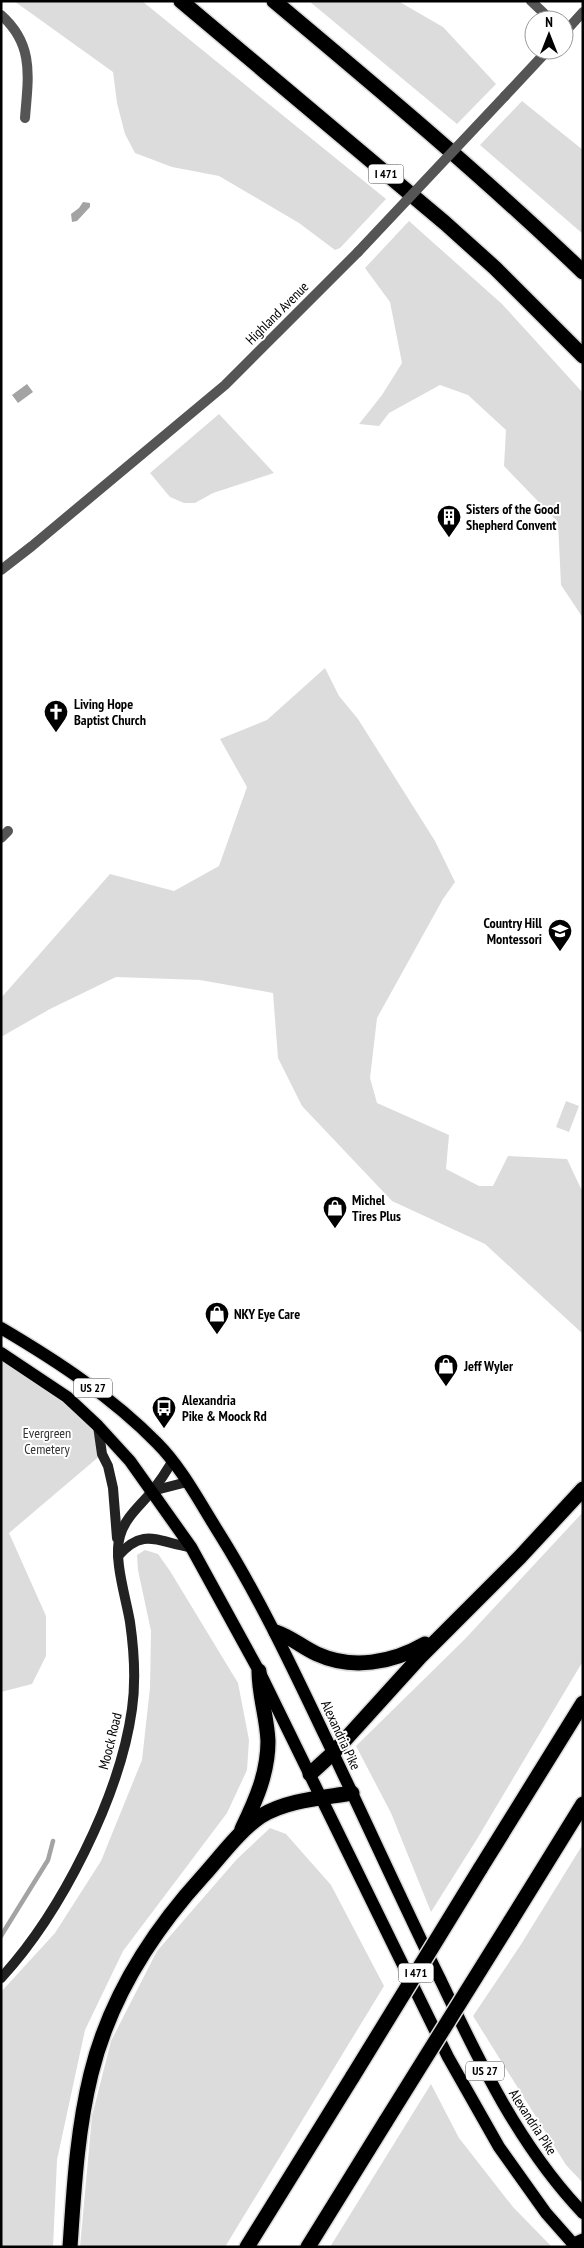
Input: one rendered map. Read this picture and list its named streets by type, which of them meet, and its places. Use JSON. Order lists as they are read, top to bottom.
{
  "streets": {
    "highway": ["I 471"],
    "main road": ["US 27", "Alexandria Pike", "Moock Road"],
    "street": ["Highland Avenue"]
  },
  "crossings": [
    ["US 27", "Moock Road"],
    ["Alexandria Pike", "Moock Road"]
  ],
  "parks": ["Evergreen Cemetery"],
  "places": {
    "building": ["Sisters of the Good Shepherd Convent"],
    "church": ["Living Hope Baptist Church"],
    "school or university": ["Country Hill Montessori"],
    "shop": ["Michel Tires Plus", "NKY Eye Care", "Jeff Wyler"],
    "bus stop": ["Alexandria Pike & Moock Rd"]
  },
  "north": "top"
}
